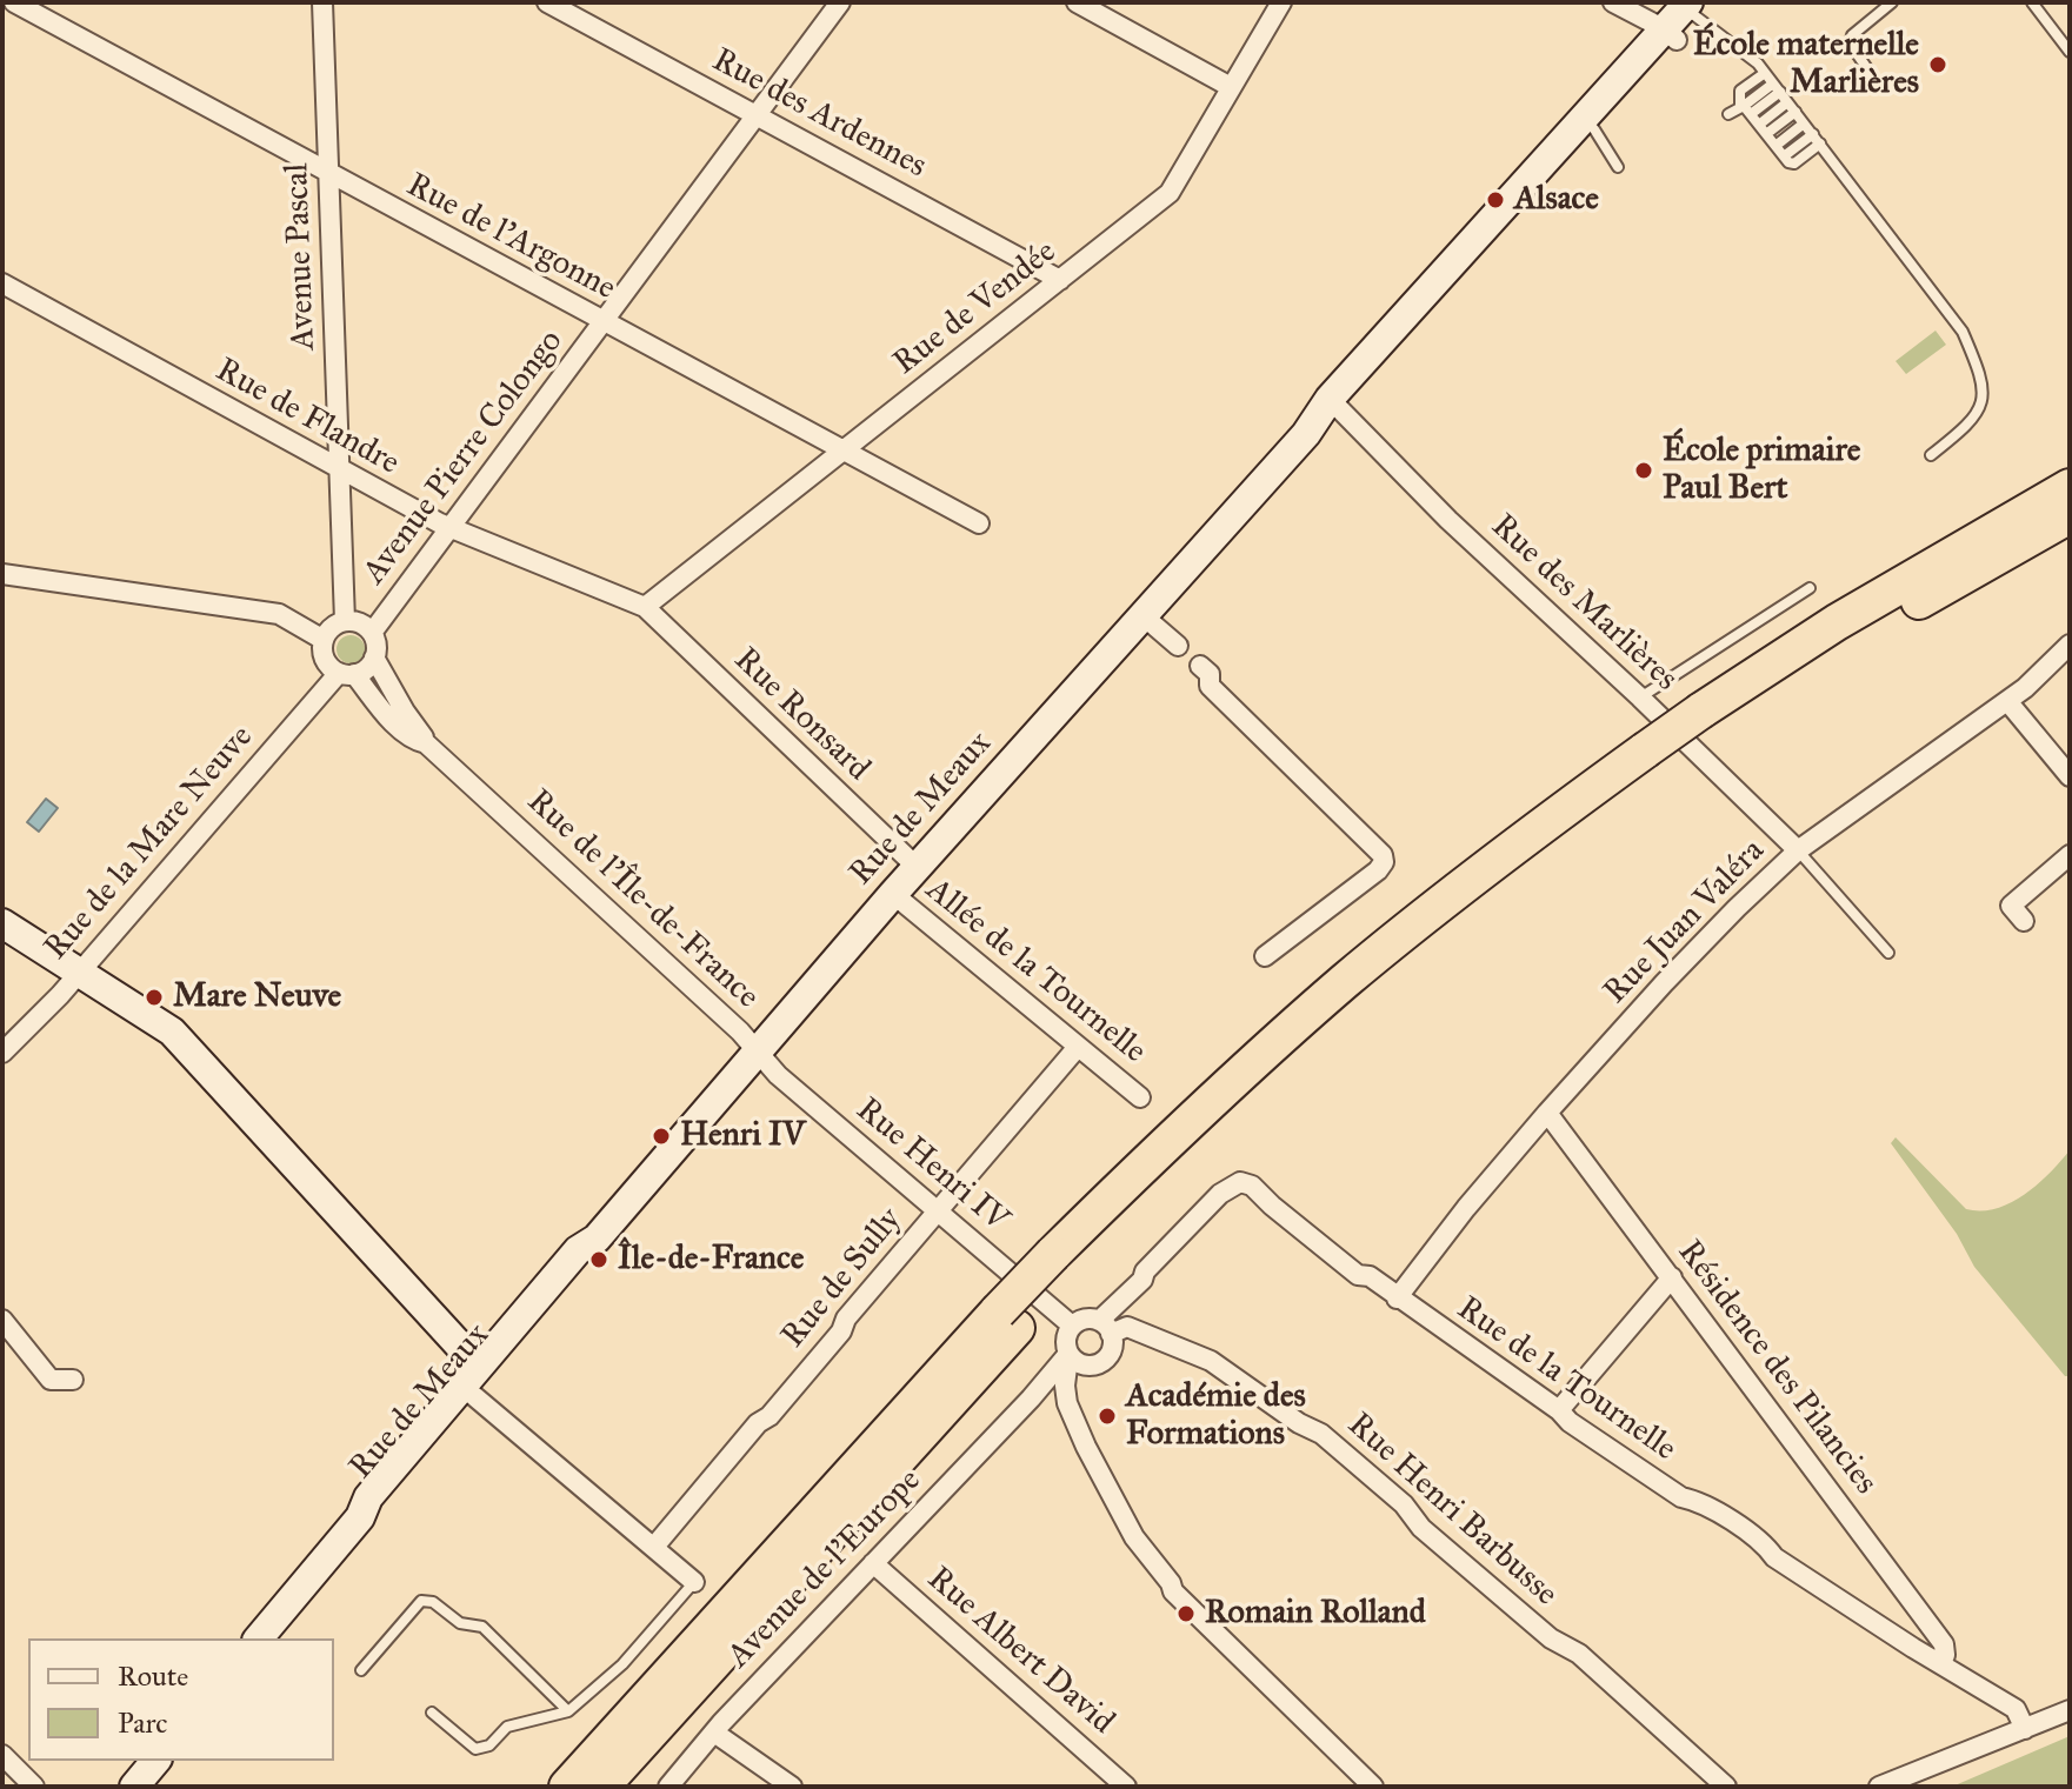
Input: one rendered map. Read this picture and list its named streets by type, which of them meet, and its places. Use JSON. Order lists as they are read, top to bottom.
{
  "streets": {
    "main road": ["Rue de Meaux"],
    "street": [
      "Rue des Ardennes",
      "Rue de l'Argonne",
      "Avenue Pascal",
      "Rue de Vendée",
      "Rue de Flandre",
      "Avenue Pierre Colongo",
      "Rue des Marlières",
      "Rue Ronsard",
      "Rue de la Mare Neuve",
      "Rue de l'Île-de-France",
      "Rue Juan Valéra",
      "Allée de la Tournelle",
      "Rue Henri IV",
      "Rue de Sully",
      "Résidence des Pilancies",
      "Rue de la Tournelle",
      "Rue Henri Barbusse",
      "Avenue de l'Europe",
      "Rue Albert David"
    ]
  },
  "crossings": [
    ["Rue des Ardennes", "Rue de Vendée"],
    ["Rue des Ardennes", "Avenue Pierre Colongo"],
    ["Rue de l'Argonne", "Avenue Pascal"],
    ["Rue de l'Argonne", "Rue de Vendée"],
    ["Rue de l'Argonne", "Avenue Pierre Colongo"],
    ["Avenue Pascal", "Rue de Flandre"],
    ["Avenue Pascal", "Avenue Pierre Colongo"],
    ["Avenue Pascal", "Rue de la Mare Neuve"],
    ["Rue de Vendée", "Rue de Flandre"],
    ["Rue de Vendée", "Rue Ronsard"],
    ["Rue de Flandre", "Avenue Pierre Colongo"],
    ["Rue de Flandre", "Rue Ronsard"],
    ["Avenue Pierre Colongo", "Rue de la Mare Neuve"],
    ["Rue des Marlières", "Rue de Meaux"],
    ["Rue des Marlières", "Rue Juan Valéra"],
    ["Rue Ronsard", "Rue de Meaux"],
    ["Rue de Meaux", "Rue de l'Île-de-France"],
    ["Rue de Meaux", "Allée de la Tournelle"],
    ["Rue de Meaux", "Rue Henri IV"],
    ["Rue de l'Île-de-France", "Rue Henri IV"],
    ["Rue Juan Valéra", "Résidence des Pilancies"],
    ["Rue Juan Valéra", "Rue de la Tournelle"],
    ["Allée de la Tournelle", "Rue de Sully"],
    ["Rue Henri IV", "Rue de Sully"],
    ["Rue Henri IV", "Rue de la Tournelle"],
    ["Rue Henri IV", "Rue Henri Barbusse"],
    ["Rue Henri IV", "Avenue de l'Europe"],
    ["Résidence des Pilancies", "Rue de la Tournelle"],
    ["Rue de la Tournelle", "Rue Henri Barbusse"],
    ["Rue de la Tournelle", "Avenue de l'Europe"],
    ["Rue Henri Barbusse", "Avenue de l'Europe"],
    ["Avenue de l'Europe", "Rue Albert David"]
  ],
  "places": [
    "École maternelle Marlières",
    "Alsace",
    "École primaire Paul Bert",
    "Mare Neuve",
    "Henri IV",
    "Île-de-France",
    "Académie des Formations",
    "Romain Rolland"
  ],
  "legend": ["Route", "Parc"]
}
